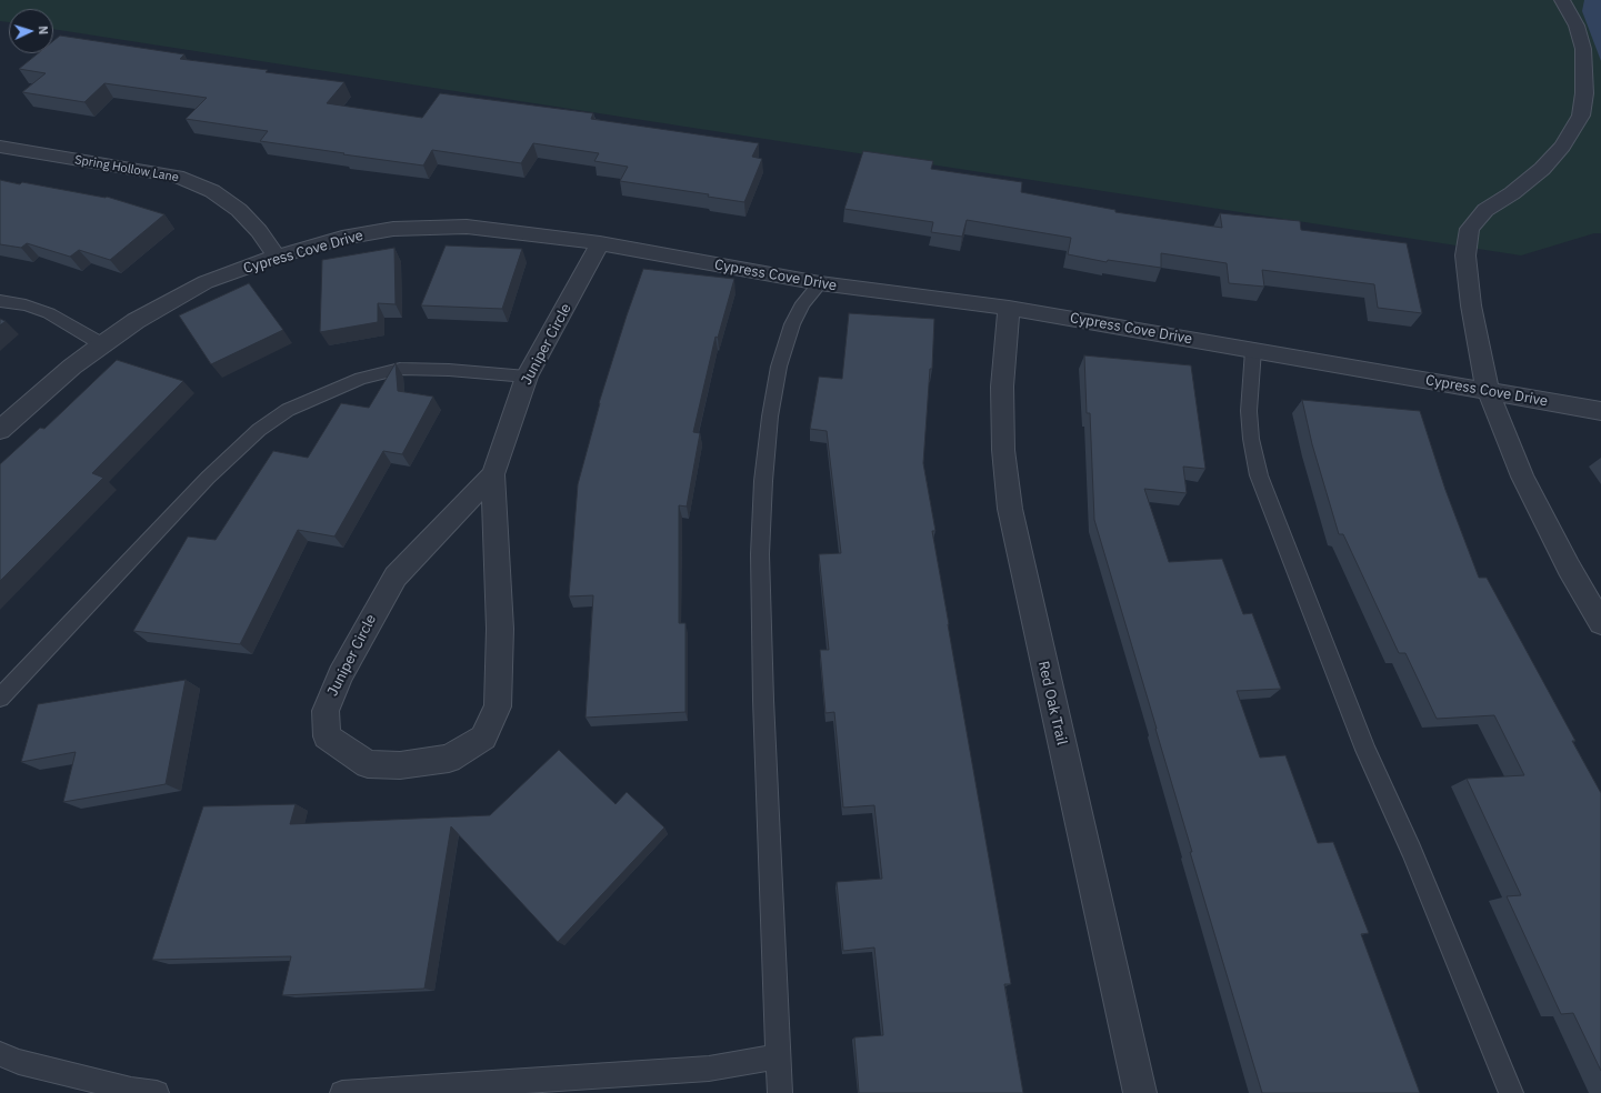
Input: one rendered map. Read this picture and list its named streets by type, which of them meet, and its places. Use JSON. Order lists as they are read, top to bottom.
{
  "streets": {
    "street": [
      "Spring Hollow Lane",
      "Cypress Cove Drive",
      "Juniper Circle",
      "Red Oak Trail"
    ]
  },
  "crossings": [
    ["Spring Hollow Lane", "Cypress Cove Drive"],
    ["Cypress Cove Drive", "Juniper Circle"],
    ["Cypress Cove Drive", "Red Oak Trail"]
  ],
  "north": "right"
}
